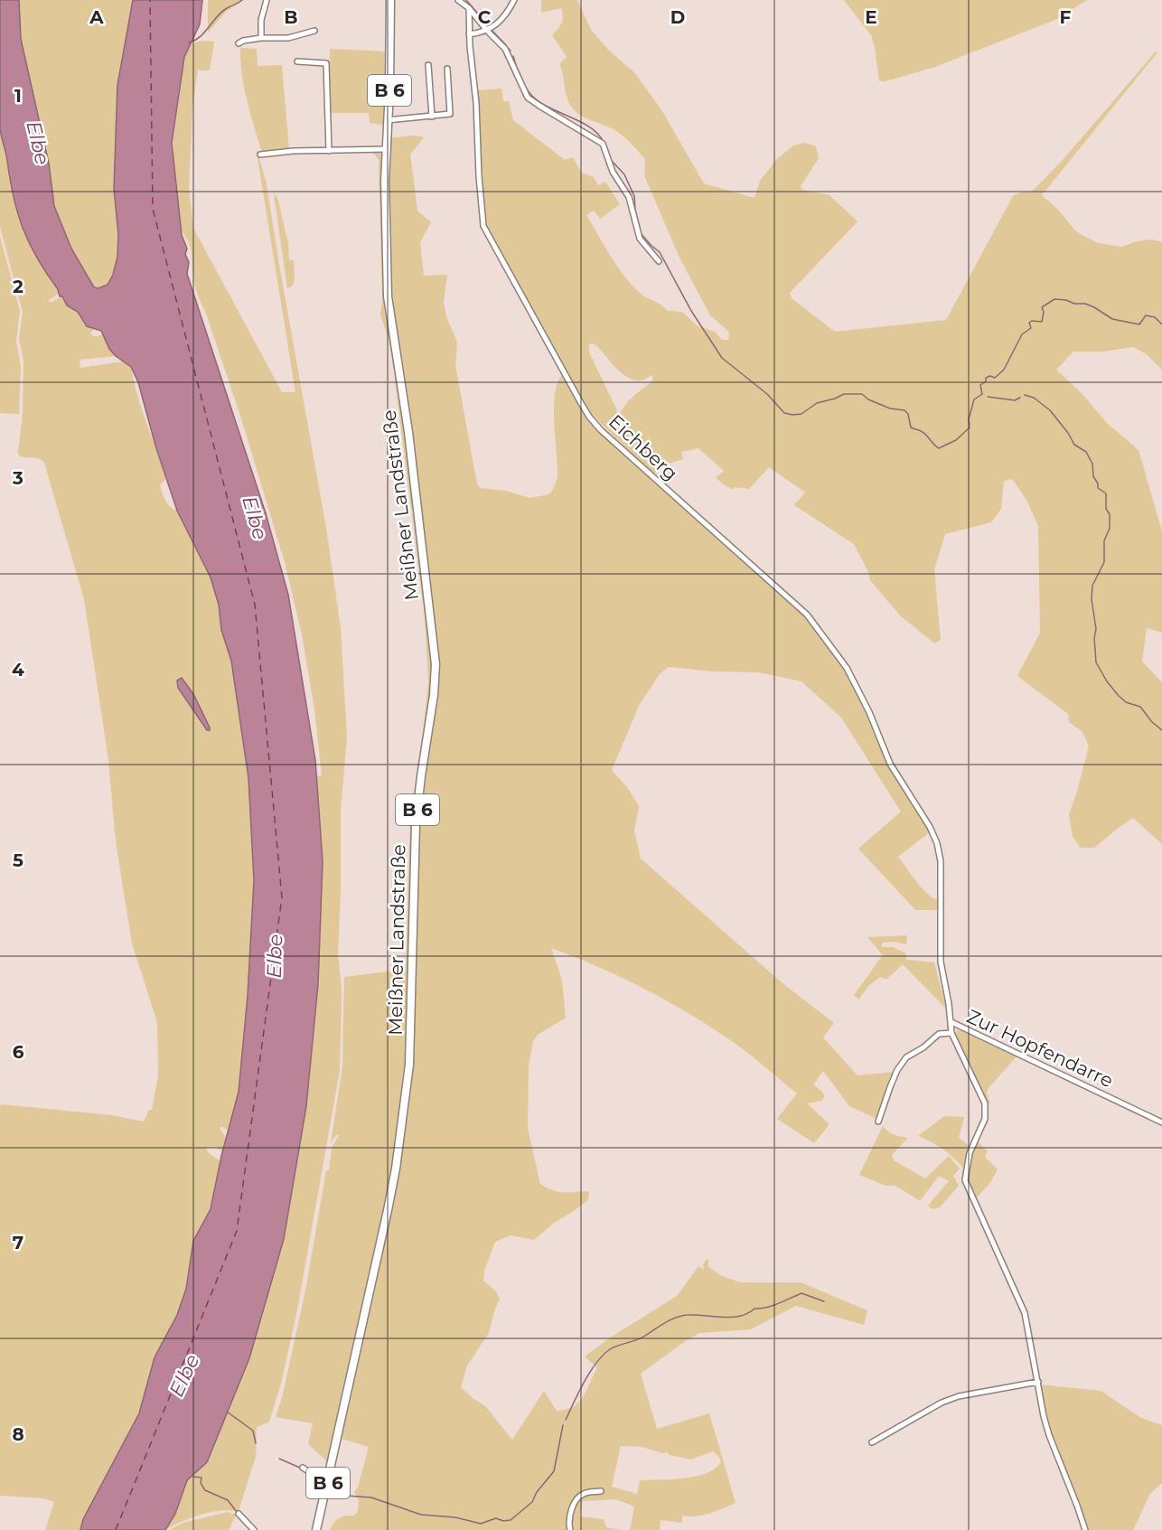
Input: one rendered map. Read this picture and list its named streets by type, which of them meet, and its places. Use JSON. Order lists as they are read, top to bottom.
{
  "streets": {
    "main road": ["B 6", "Meißner Landstraße"],
    "street": ["Eichberg", "Zur Hopfendarre"]
  },
  "crossings": [
    ["B 6", "Meißner Landstraße"],
    ["Eichberg", "Zur Hopfendarre"]
  ],
  "water": ["Elbe"],
  "grid": {
    "columns": [
      "A",
      "B",
      "C",
      "D",
      "E",
      "F"
    ],
    "rows": [
      "1",
      "2",
      "3",
      "4",
      "5",
      "6",
      "7",
      "8"
    ]
  }
}
